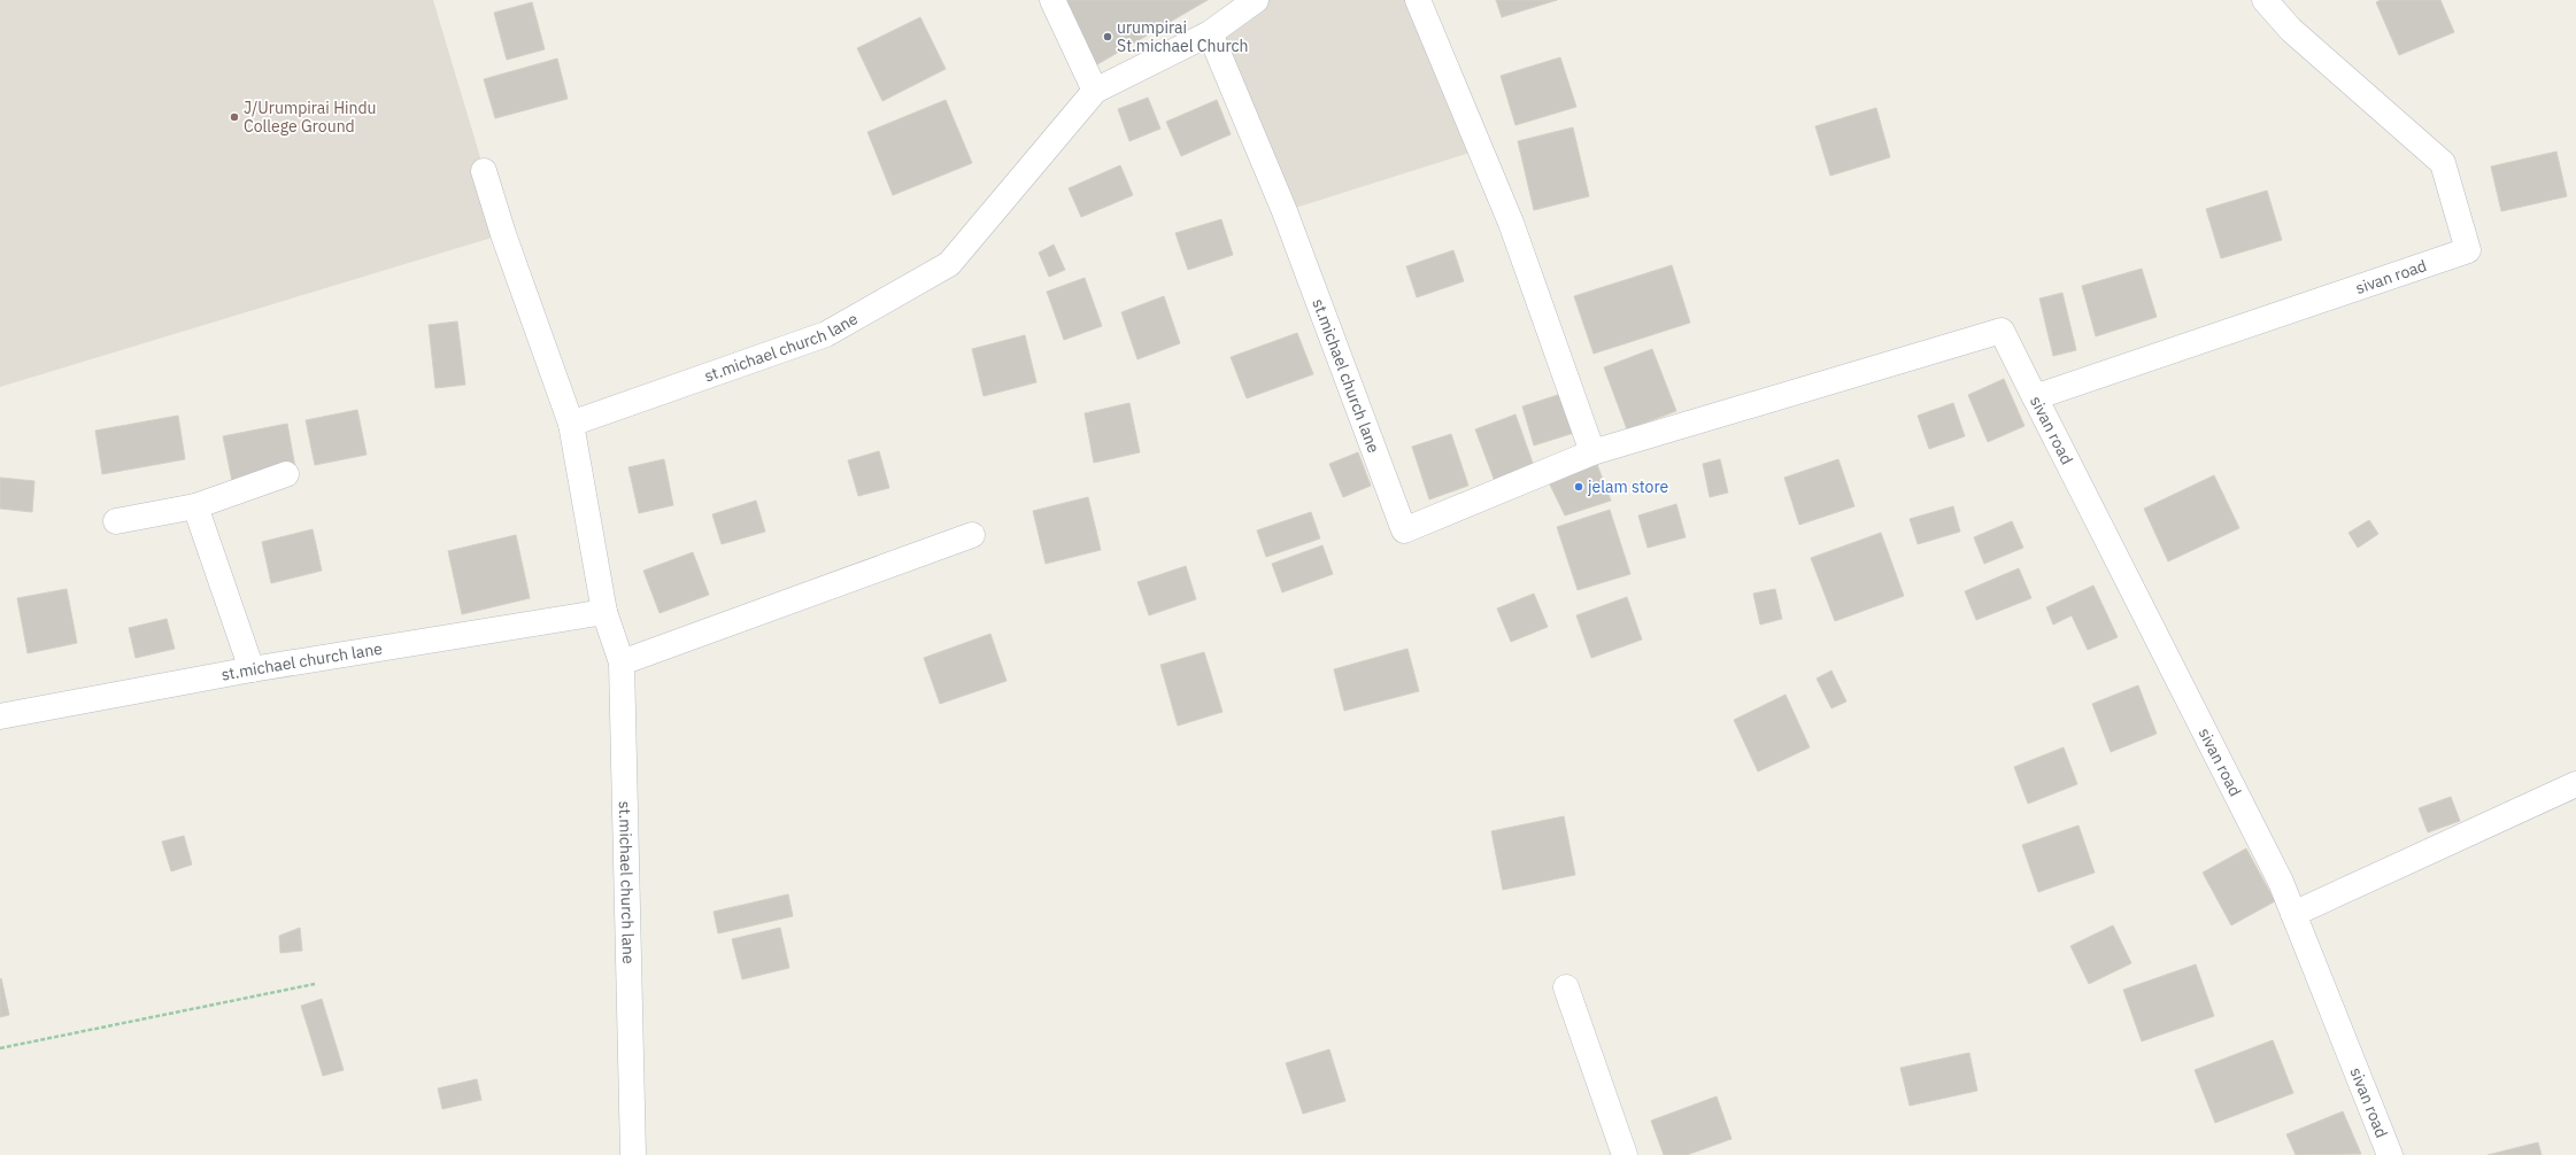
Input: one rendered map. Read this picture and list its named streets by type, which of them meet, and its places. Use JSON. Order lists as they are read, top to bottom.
{
  "streets": {
    "street": ["sivan road", "st.michael church lane"]
  },
  "places": ["urumpirai St.michael Church", "J/Urumpirai Hindu College Ground", "jelam store"]
}
